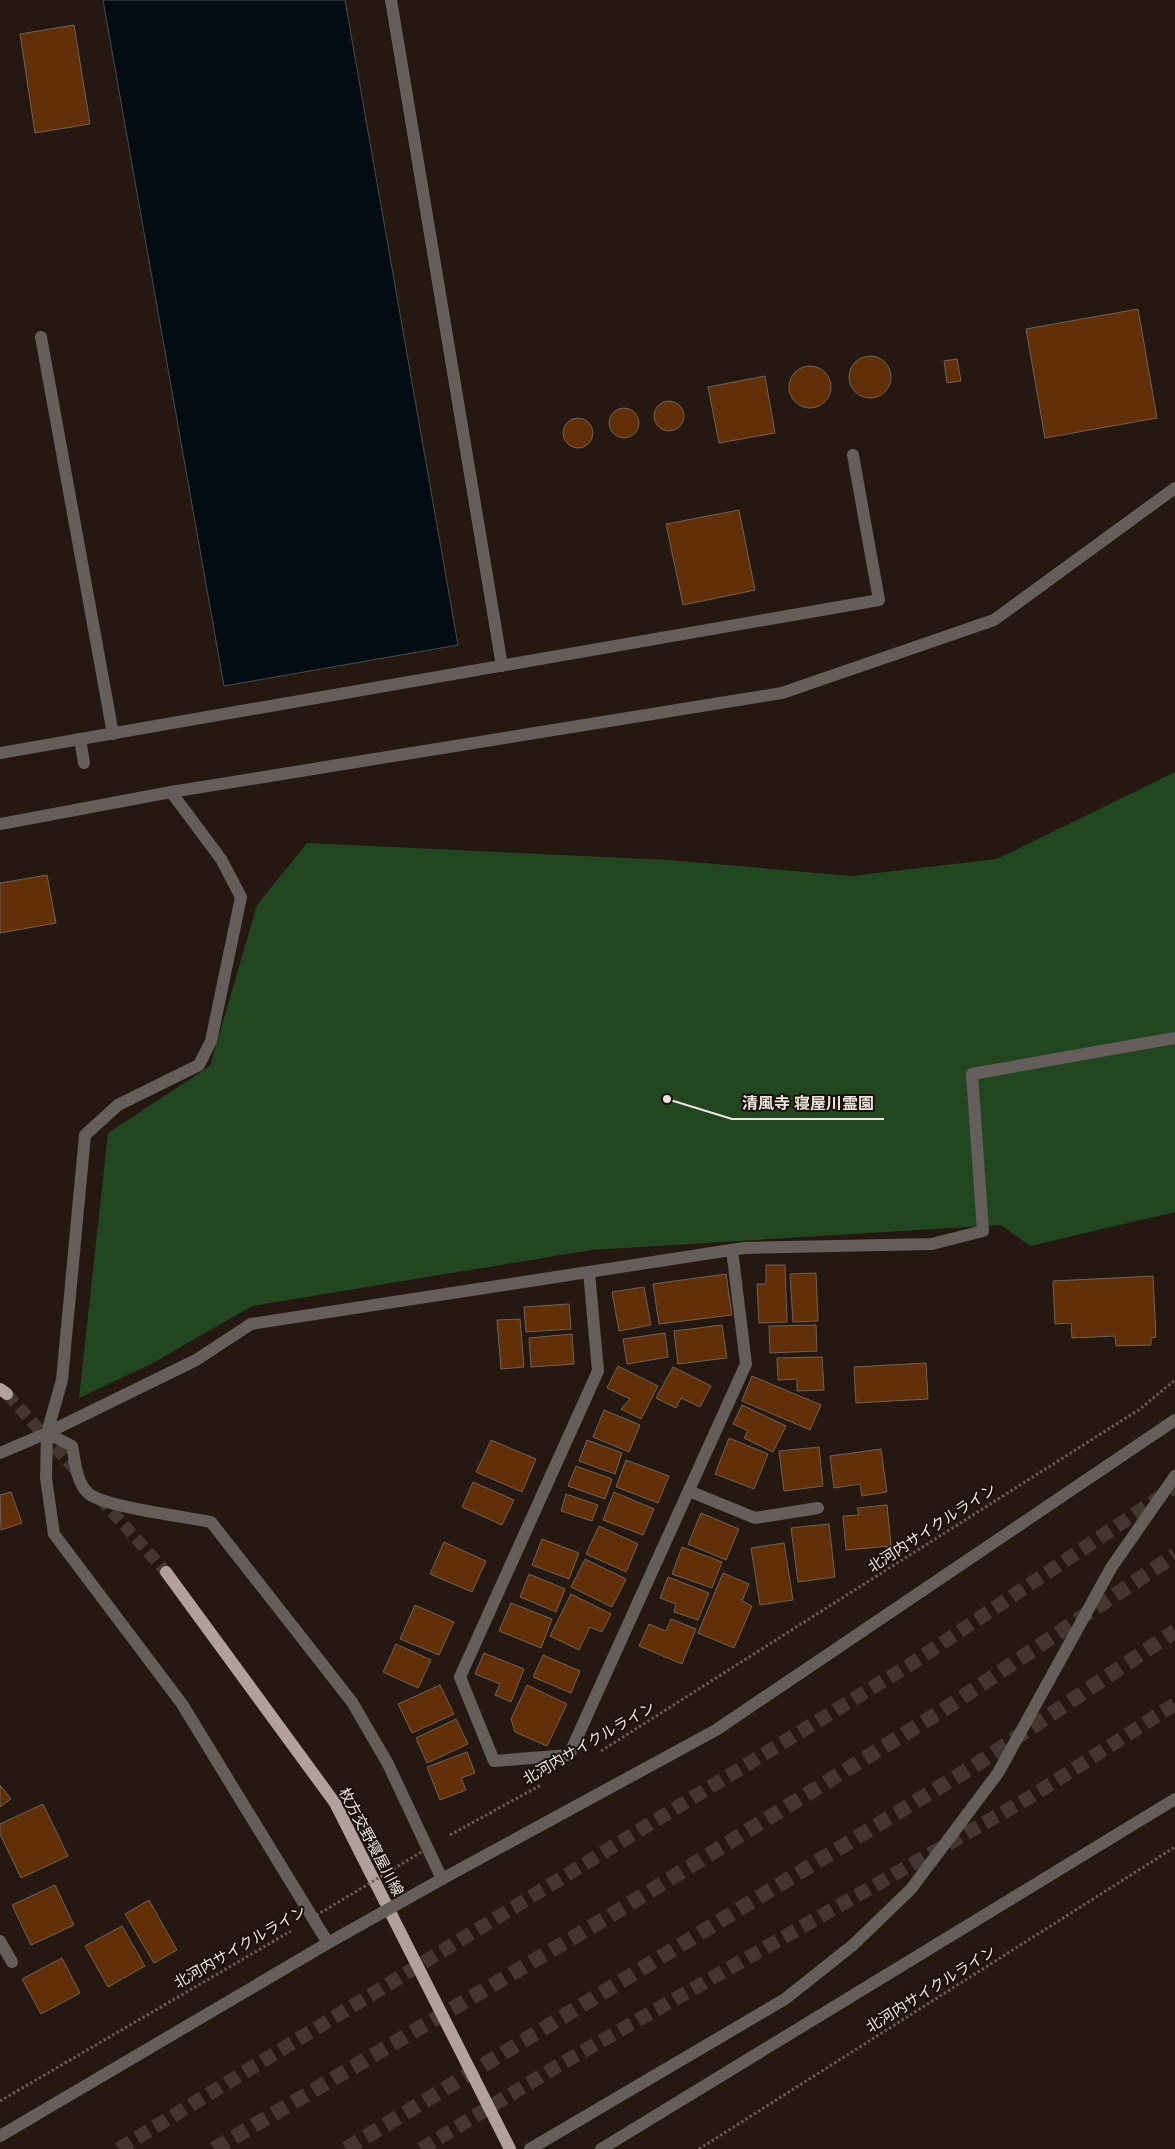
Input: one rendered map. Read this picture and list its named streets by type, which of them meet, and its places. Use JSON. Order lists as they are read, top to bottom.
{
  "streets": {
    "main road": ["枚方交野寝屋川線"],
    "path": ["北河内サイクルライン"]
  },
  "places": ["清風寺 寝屋川霊園"]
}
